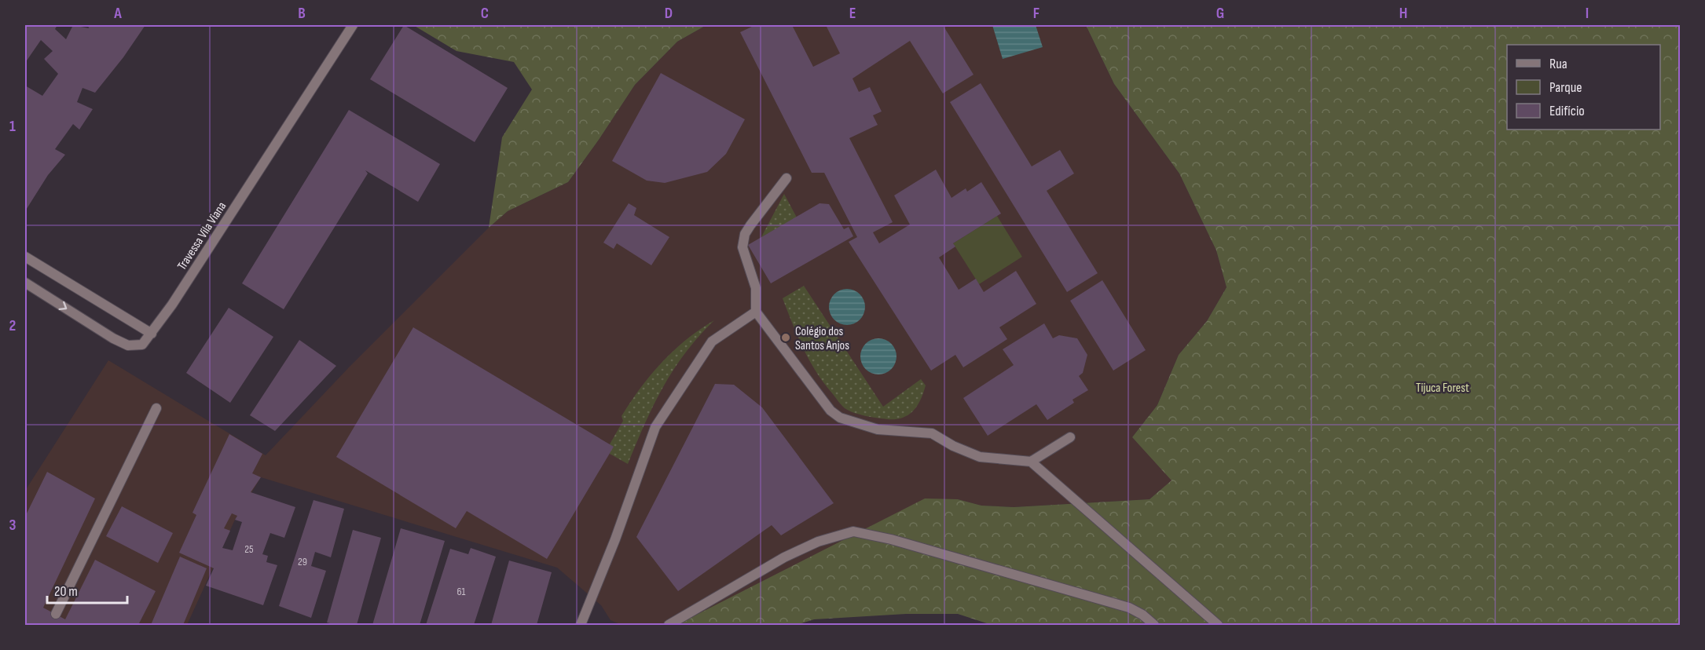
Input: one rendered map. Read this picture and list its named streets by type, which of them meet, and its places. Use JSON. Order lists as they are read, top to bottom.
{
  "streets": {
    "street": ["Travessa Vila Viana"]
  },
  "parks": ["Tijuca Forest"],
  "places": ["Colégio dos Santos Anjos"],
  "house_numbers": ["25", "29", "61"],
  "legend": ["Rua", "Parque", "Edifício"],
  "scale_bar": "20 m",
  "grid": {
    "columns": [
      "A",
      "B",
      "C",
      "D",
      "E",
      "F",
      "G",
      "H",
      "I"
    ],
    "rows": ["1", "2", "3"]
  }
}
